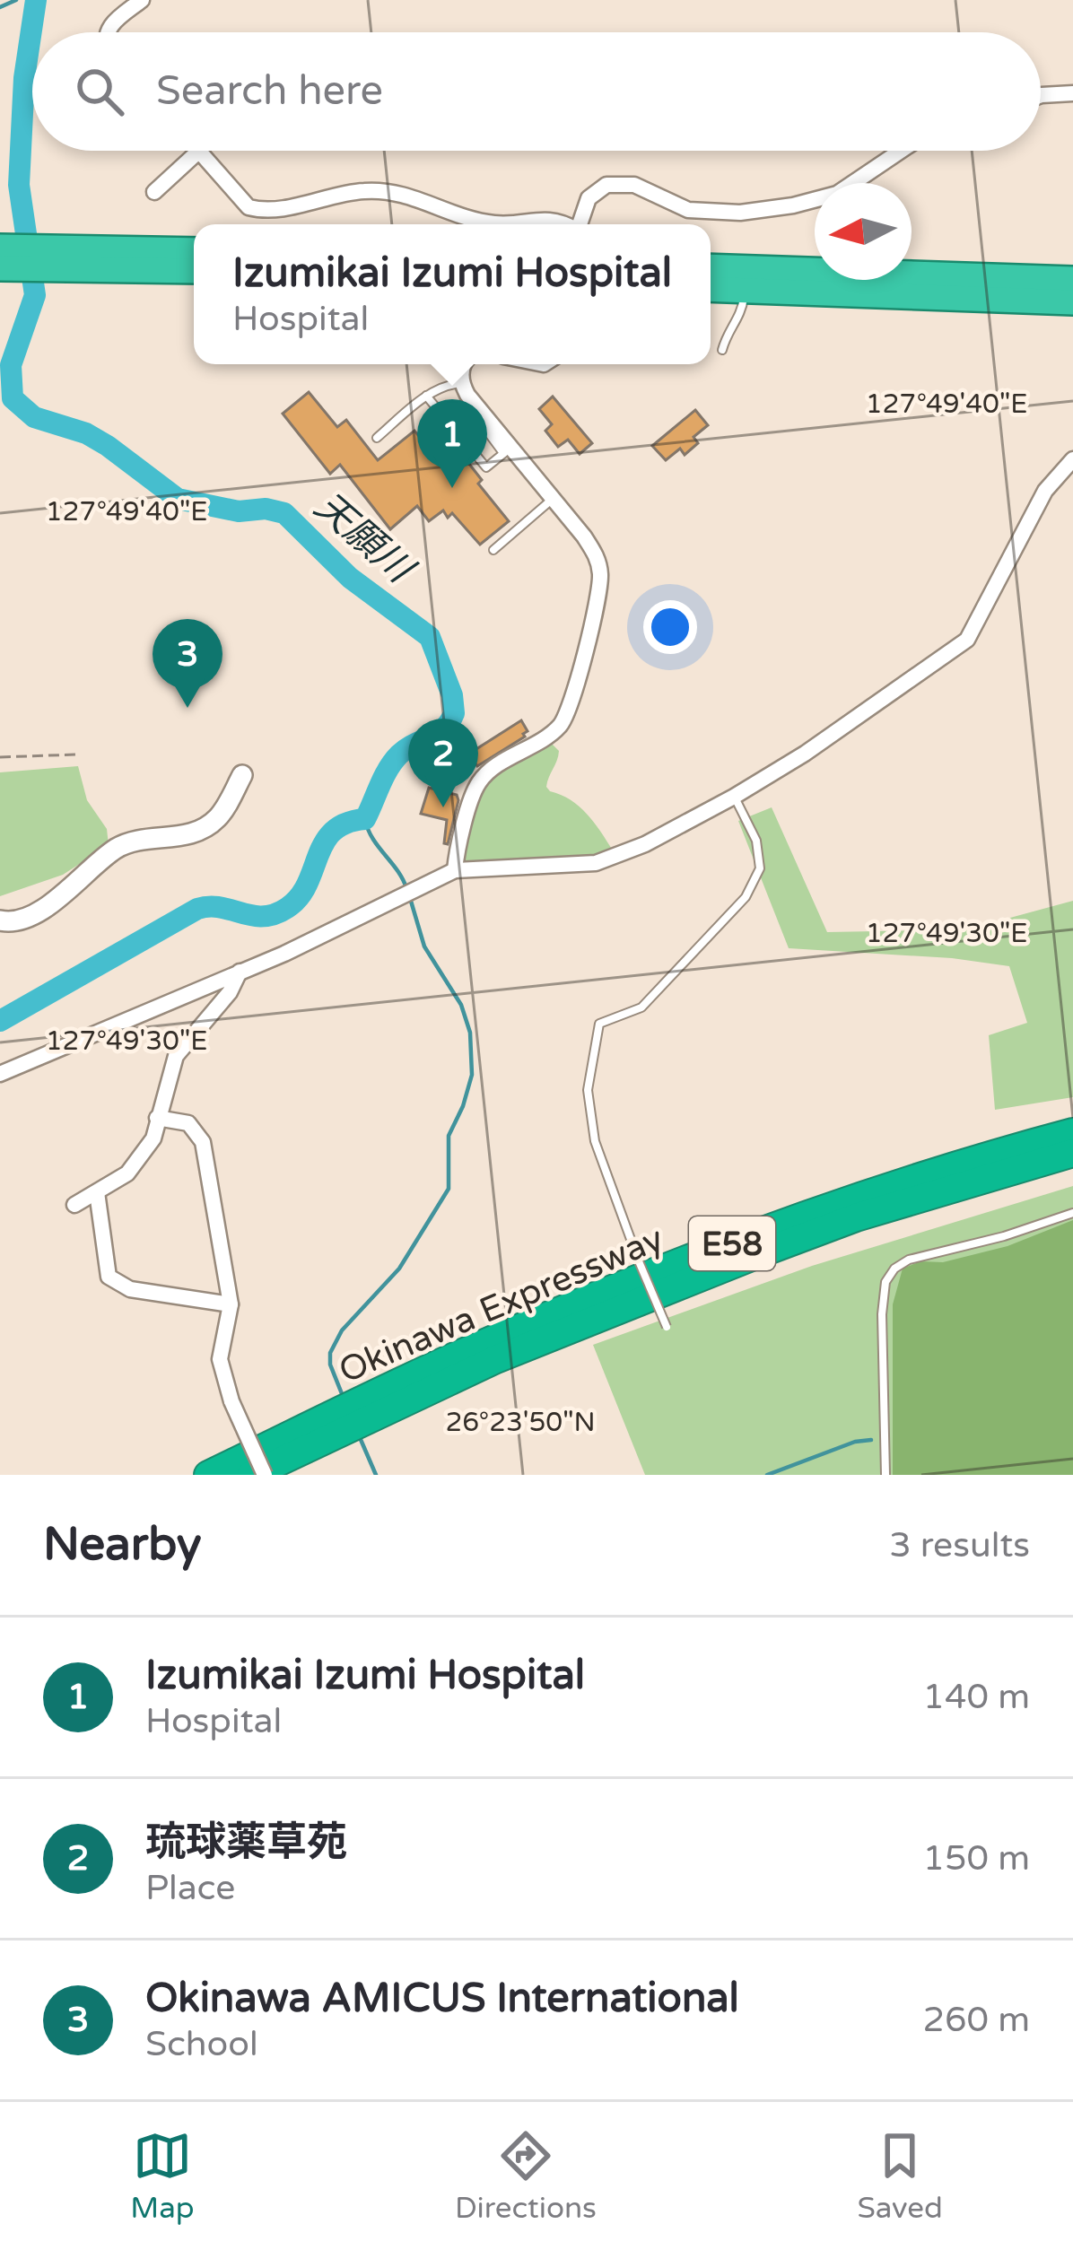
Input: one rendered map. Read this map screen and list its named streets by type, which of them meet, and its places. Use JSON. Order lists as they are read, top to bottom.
{
  "streets": {
    "highway": ["E58", "Okinawa Expressway"]
  },
  "water": ["天願川"],
  "north": "left",
  "page": {
    "search": "Search here",
    "popup": ["Izumikai Izumi Hospital", "Hospital"],
    "pins": ["1", "3", "2"],
    "heading": ["Nearby", "3 results"],
    "list": [
      {
        "mark": "1",
        "name": "Izumikai Izumi Hospital",
        "note": "Hospital",
        "value": "140 m"
      },
      {
        "mark": "2",
        "name": "琉球薬草苑",
        "note": "Place",
        "value": "150 m"
      },
      {
        "mark": "3",
        "name": "Okinawa AMICUS International",
        "note": "School",
        "value": "260 m"
      }
    ],
    "nav": ["Map", "Directions", "Saved"]
  },
  "coordinates": ["127°49'40\"E", "127°49'30\"E", "26°23'50\"N"]
}
